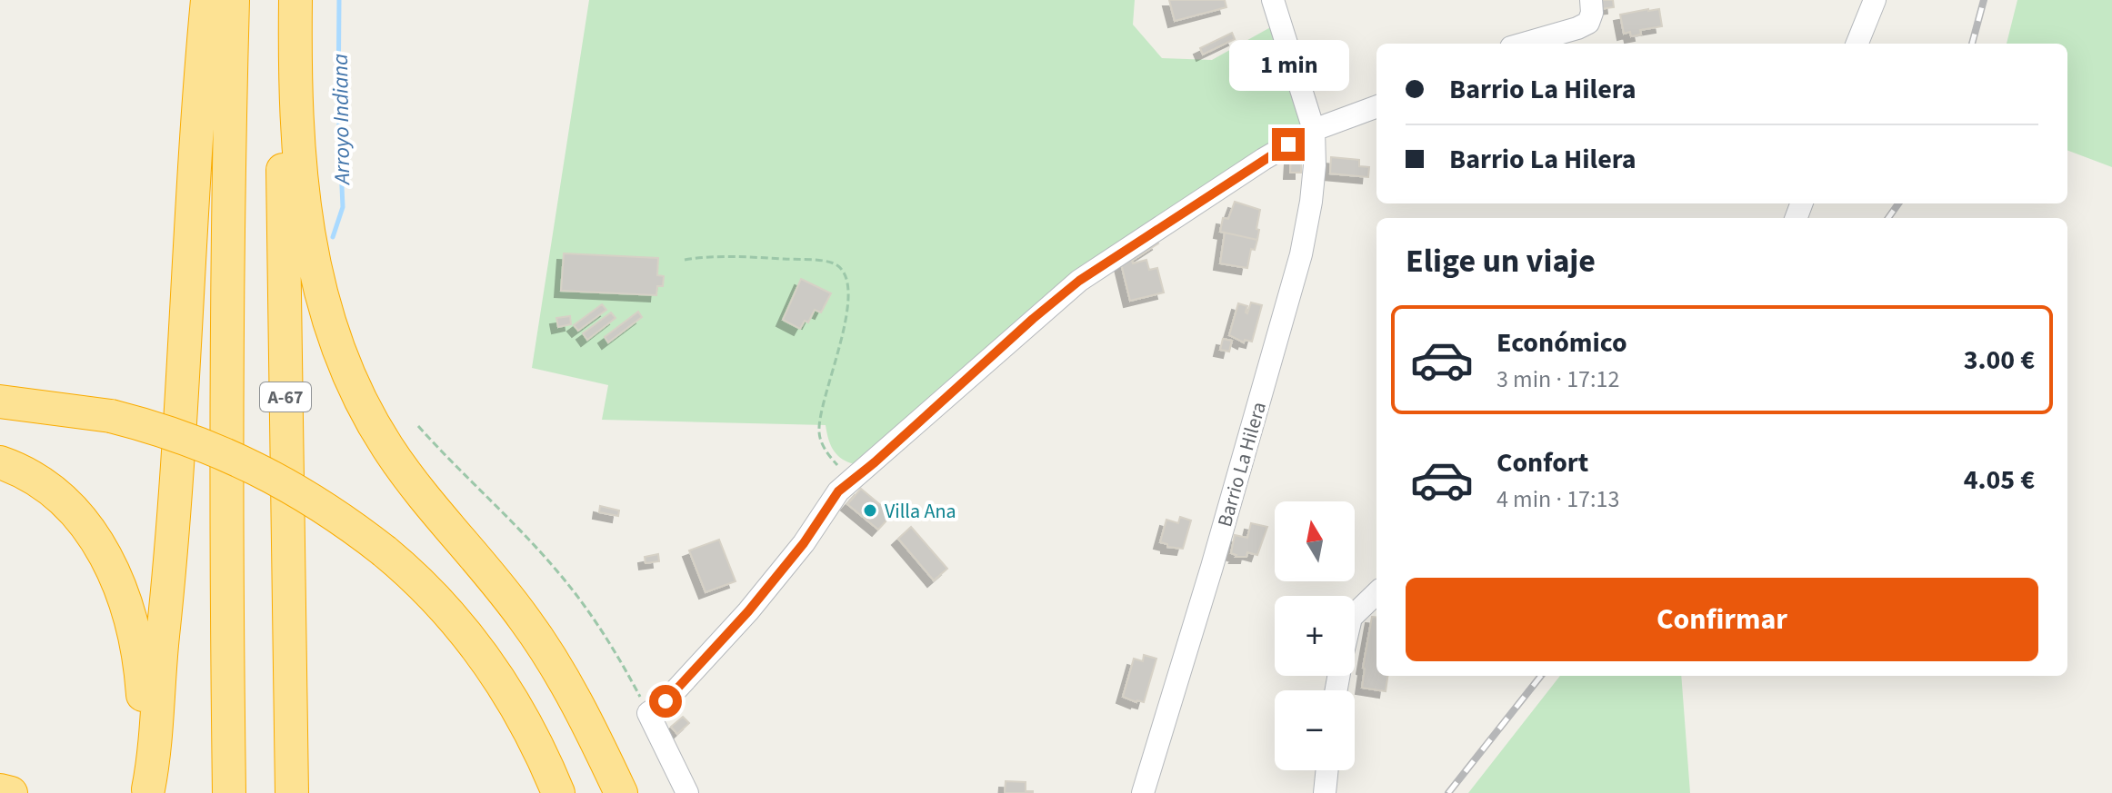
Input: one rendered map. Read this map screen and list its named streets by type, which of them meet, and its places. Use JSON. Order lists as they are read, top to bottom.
{
  "streets": {
    "highway": ["A-67"],
    "street": ["Barrio La Hilera"]
  },
  "water": ["Arroyo Indiana"],
  "places": ["Villa Ana"],
  "north": "top",
  "page": {
    "bubble": "1 min",
    "banner": ["Barrio La Hilera", "Barrio La Hilera"],
    "heading": "Elige un viaje",
    "list": [
      {
        "name": "Económico",
        "note": "3 min · 17:12",
        "value": "3.00 €"
      },
      {
        "name": "Confort",
        "note": "4 min · 17:13",
        "value": "4.05 €"
      }
    ],
    "map_buttons": ["+", "−"],
    "buttons": "Confirmar"
  }
}
